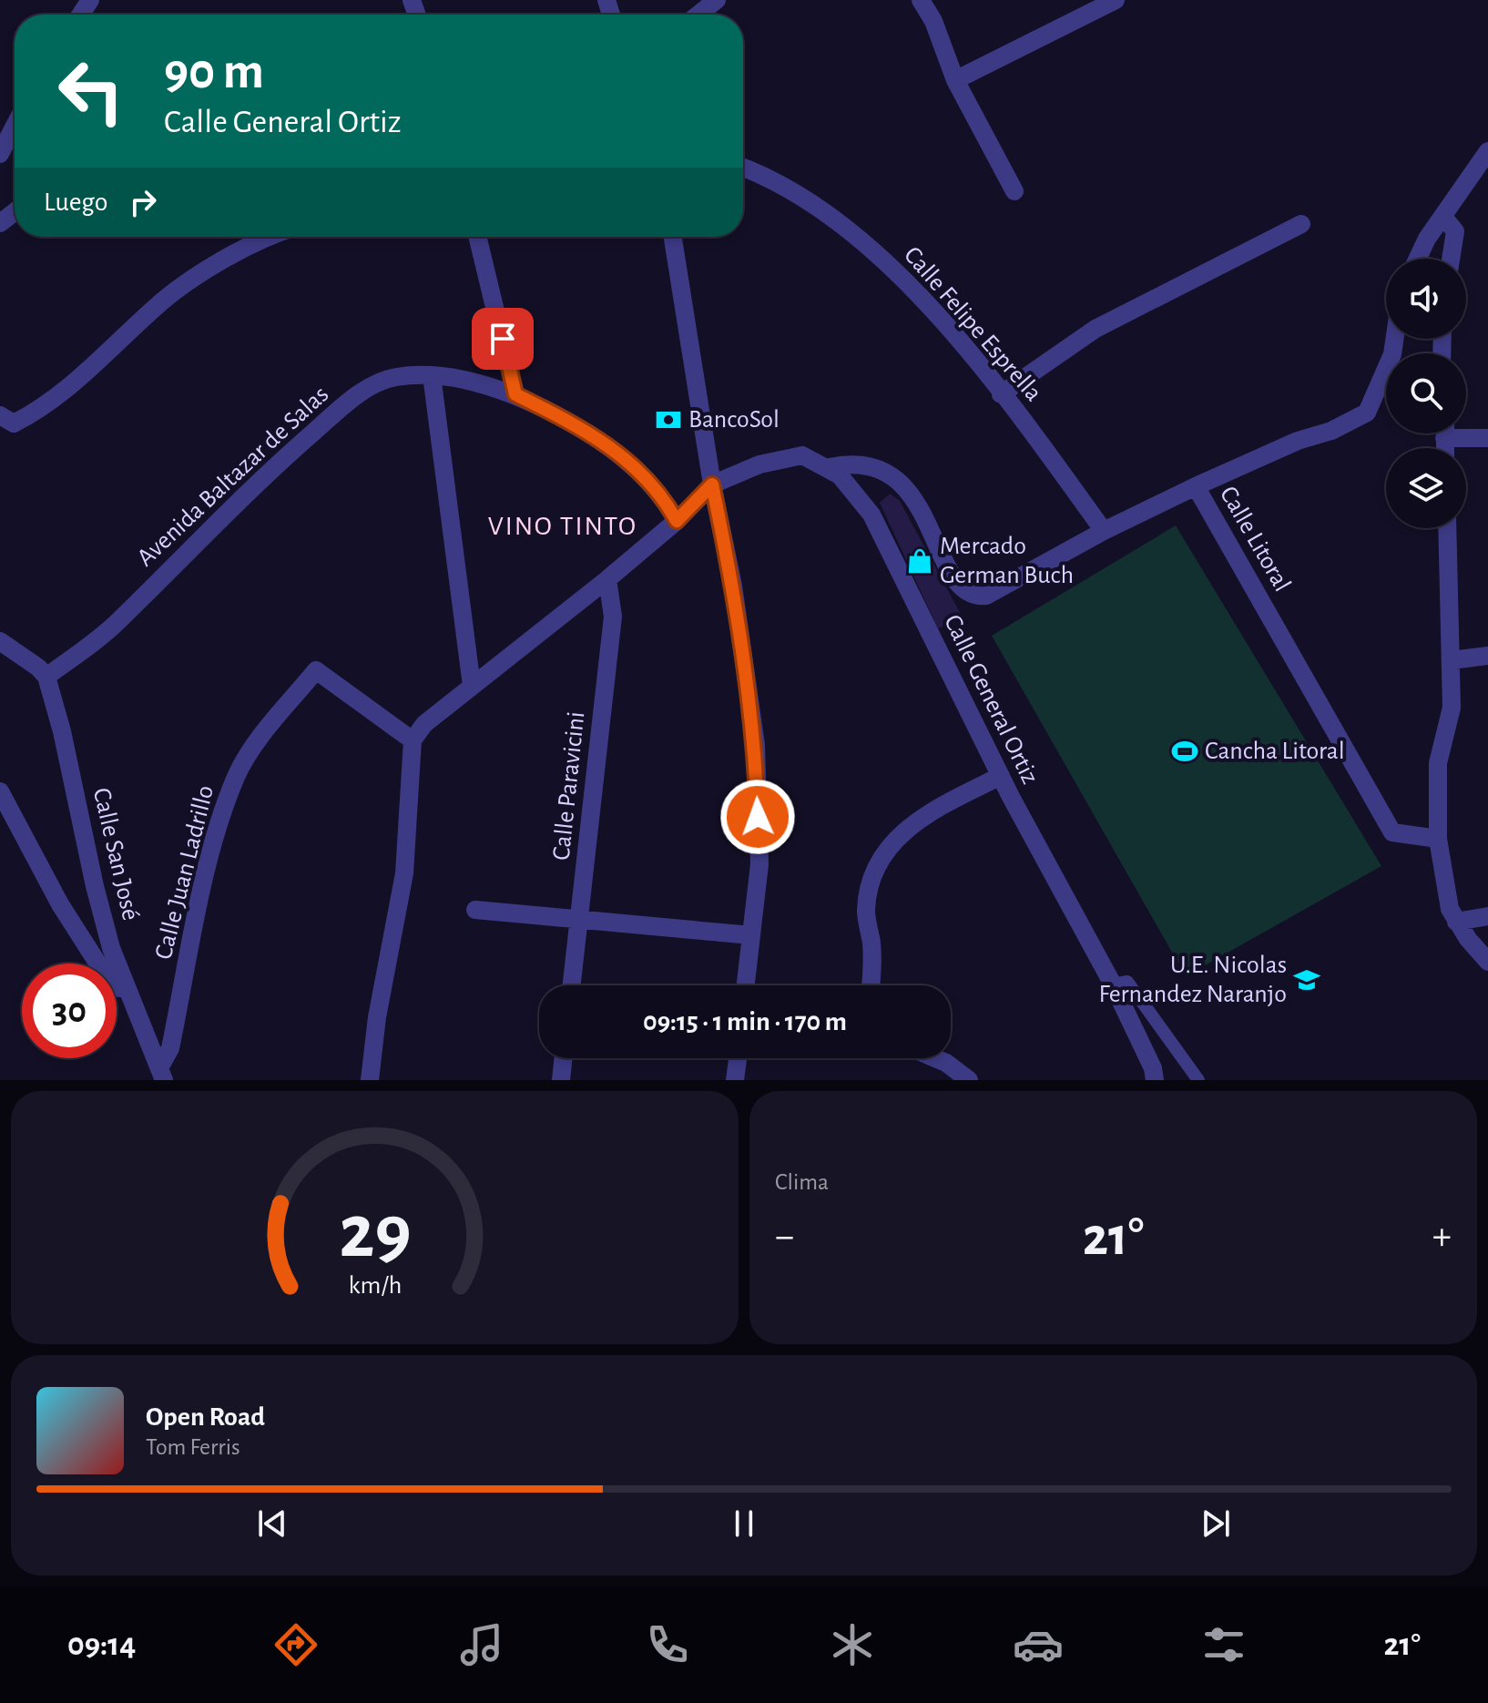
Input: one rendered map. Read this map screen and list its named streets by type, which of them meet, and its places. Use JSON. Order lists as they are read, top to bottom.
{
  "streets": {
    "street": [
      "Calle Felipe Esprella",
      "Avenida Baltazar de Salas",
      "Calle Litoral",
      "Calle General Ortiz",
      "Calle Paravicini",
      "Calle San José",
      "Calle Juan Ladrillo"
    ]
  },
  "crossings": [
    ["Avenida Baltazar de Salas", "Calle San José"],
    ["Calle San José", "Calle Juan Ladrillo"]
  ],
  "districts": ["VINO TINTO"],
  "places": {
    "bank": ["BancoSol"],
    "shop": ["Mercado German Buch"],
    "sports": ["Cancha Litoral"],
    "school or university": ["U.E. Nicolas Fernandez Naranjo"]
  },
  "page": {
    "turn": ["90 m", "Calle General Ortiz"],
    "then": "Luego",
    "limit": "30",
    "trip": "09:15 · 1 min · 170 m",
    "tile": "Clima",
    "heat": ["−", "21°", "+"],
    "song": ["Open Road", "Tom Ferris"],
    "tabs": ["09:14", "21°"],
    "gauge": ["29", "km/h"]
  }
}
